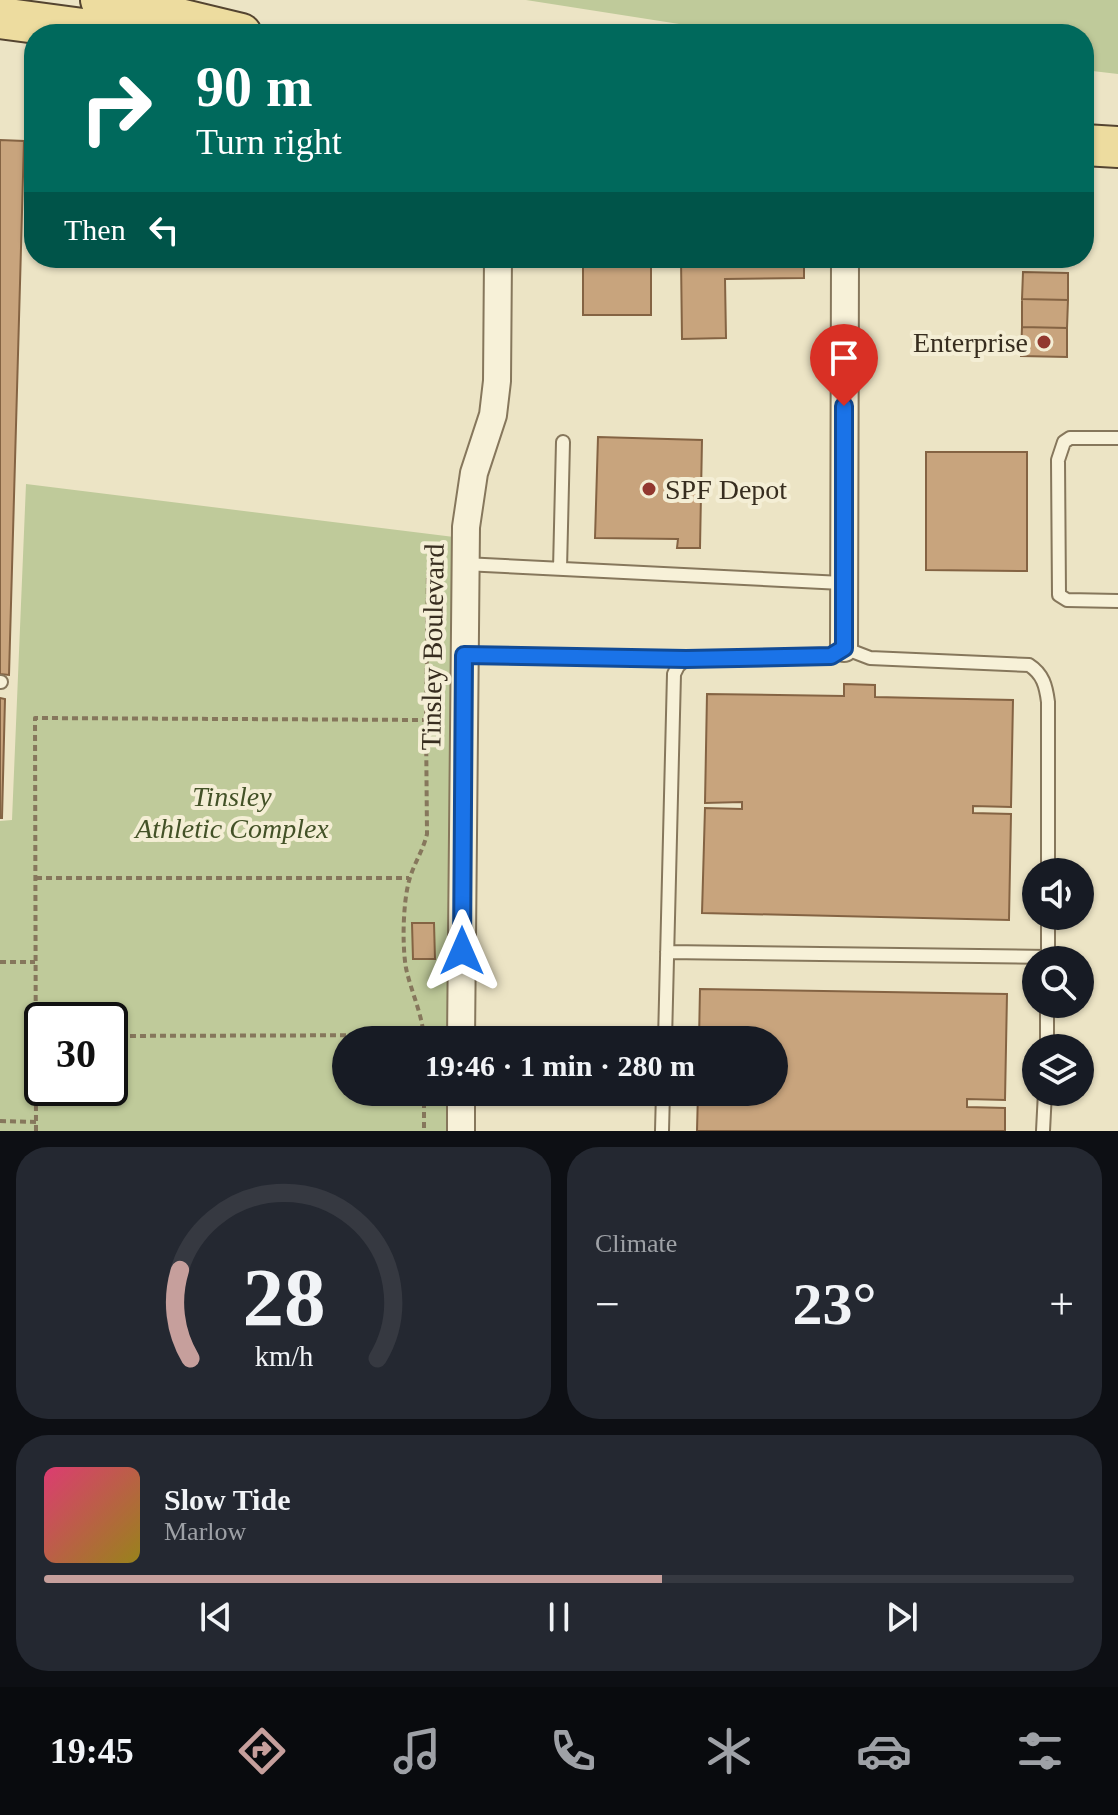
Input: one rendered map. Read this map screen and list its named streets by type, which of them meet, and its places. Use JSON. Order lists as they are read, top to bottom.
{
  "streets": {
    "street": ["Tinsley Boulevard"]
  },
  "parks": ["Tinsley Athletic Complex"],
  "places": ["Enterprise", "SPF Depot"],
  "page": {
    "turn": ["90 m", "Turn right"],
    "then": "Then",
    "limit": "30",
    "trip": "19:46 · 1 min · 280 m",
    "tile": "Climate",
    "heat": ["−", "23°", "+"],
    "song": ["Slow Tide", "Marlow"],
    "tabs": "19:45",
    "gauge": ["28", "km/h"]
  }
}
